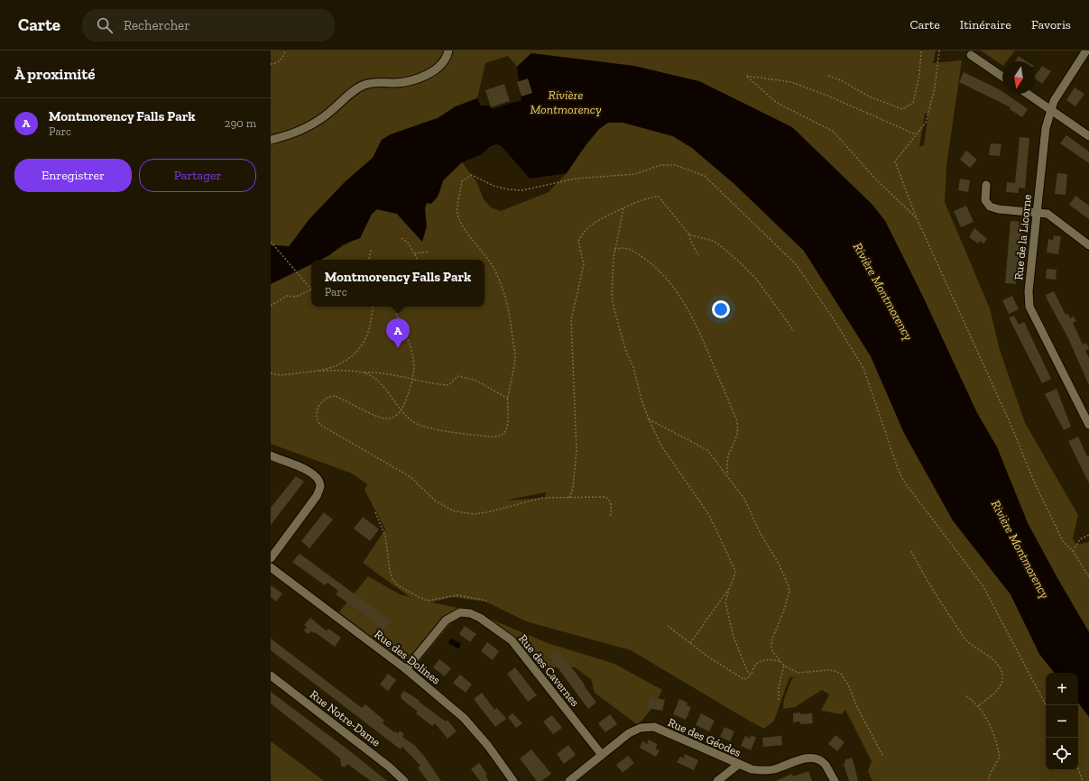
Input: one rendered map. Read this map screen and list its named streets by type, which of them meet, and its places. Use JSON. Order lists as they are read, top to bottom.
{
  "streets": {
    "street": [
      "Rue de la Licorne",
      "Rue des Dolines",
      "Rue des Cavernes",
      "Rue Notre-Dame",
      "Rue des Géodes"
    ]
  },
  "crossings": [
    ["Rue des Dolines", "Rue des Cavernes"],
    ["Rue des Cavernes", "Rue des Géodes"]
  ],
  "water": ["Rivière Montmorency"],
  "north": "bottom",
  "page": {
    "header": "Carte",
    "search": "Rechercher",
    "nav": ["Carte", "Itinéraire", "Favoris"],
    "heading": "À proximité",
    "list": [
      {
        "mark": "A",
        "name": "Montmorency Falls Park",
        "note": "Parc",
        "value": "290 m"
      }
    ],
    "buttons": ["Enregistrer", "Partager"],
    "popup": ["Montmorency Falls Park", "Parc"],
    "pins": "A",
    "map_buttons": ["+", "−"]
  }
}
